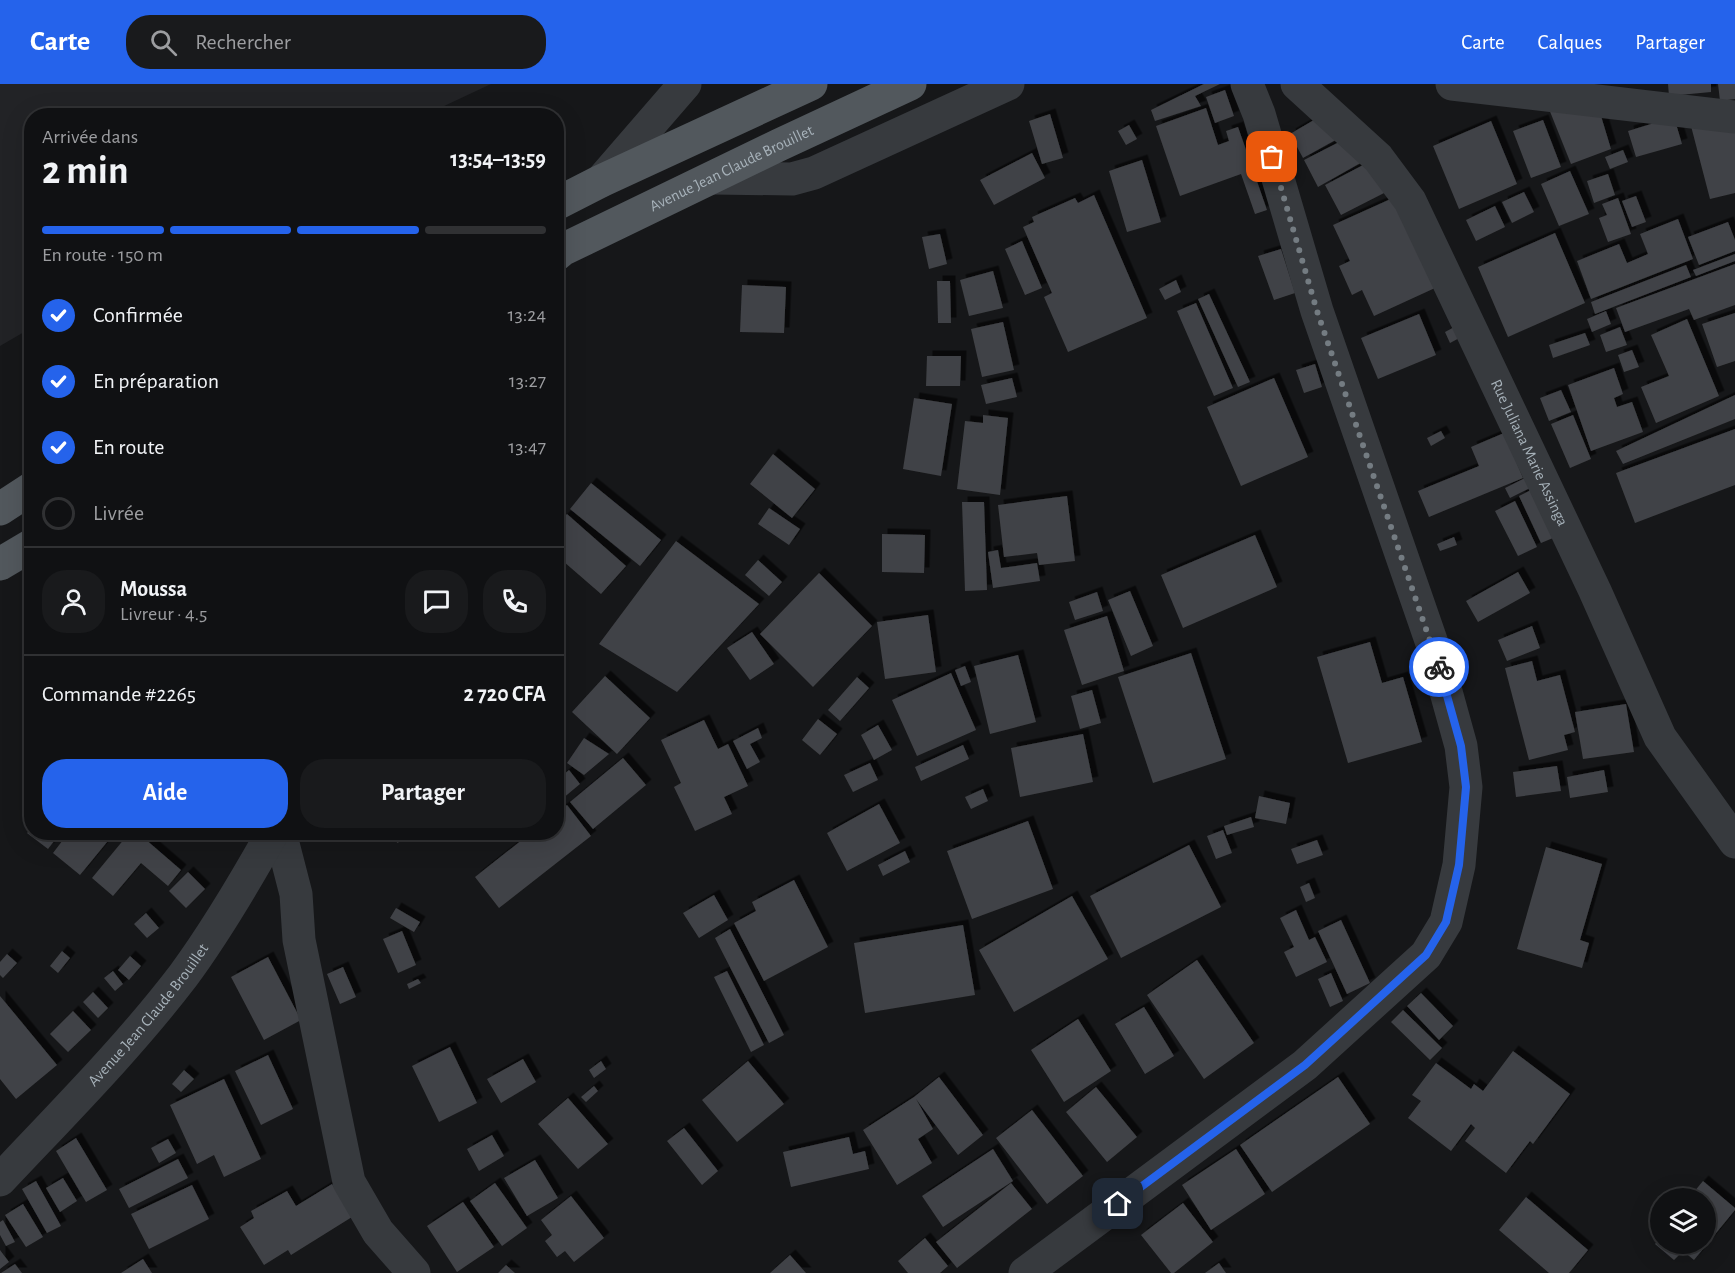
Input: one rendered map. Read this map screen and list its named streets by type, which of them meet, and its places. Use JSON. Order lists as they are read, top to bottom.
{
  "streets": {
    "main road": ["Avenue Jean Claude Brouillet"],
    "street": ["Rue Juliana Marie Assinga"]
  },
  "page": {
    "header": "Carte",
    "search": "Rechercher",
    "nav": ["Carte", "Calques", "Partager"],
    "heading": ["2 min", "Arrivée dans", "13:54–13:59"],
    "panel": [
      "Moussa",
      "Livreur · 4.5",
      "Commande #2265",
      "2 720 CFA"
    ],
    "bar": "En route · 150 m",
    "list": [
      ["Confirmée", "13:24"],
      ["En préparation", "13:27"],
      ["En route", "13:47"],
      "Livrée"
    ],
    "buttons": ["Aide", "Partager"]
  }
}
